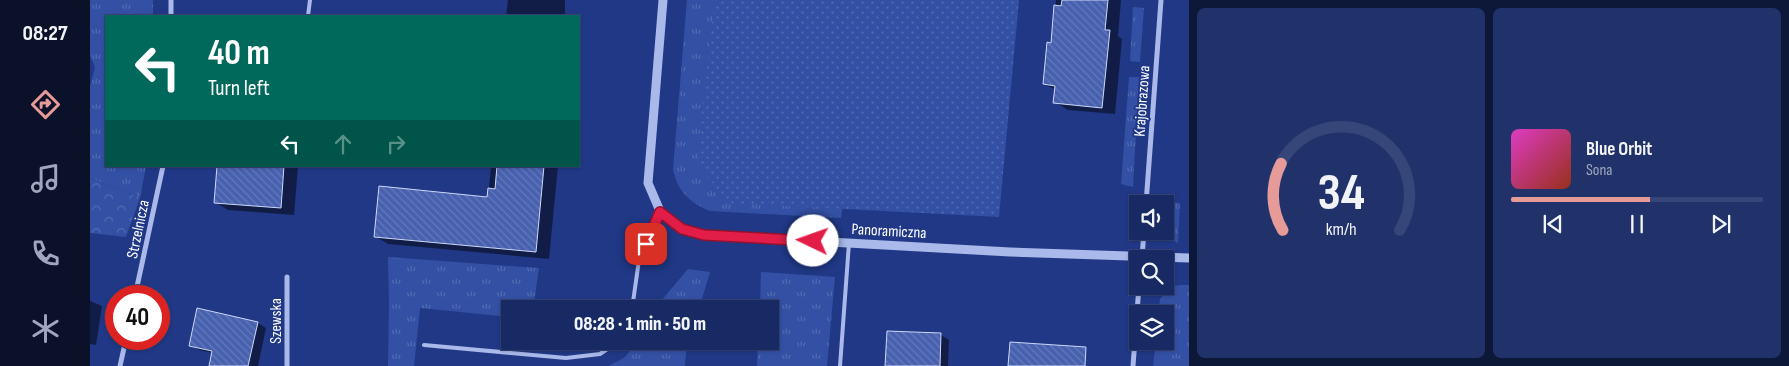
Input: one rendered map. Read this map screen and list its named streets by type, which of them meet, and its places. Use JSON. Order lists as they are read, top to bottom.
{
  "streets": {
    "street": [
      "Krajobrazowa",
      "Strzelnicza",
      "Panoramiczna",
      "Szewska"
    ]
  },
  "page": {
    "tabs": "08:27",
    "turn": ["40 m", "Turn left"],
    "song": ["Blue Orbit", "Sona"],
    "limit": "40",
    "trip": "08:28 · 1 min · 50 m",
    "gauge": ["34", "km/h"]
  }
}
